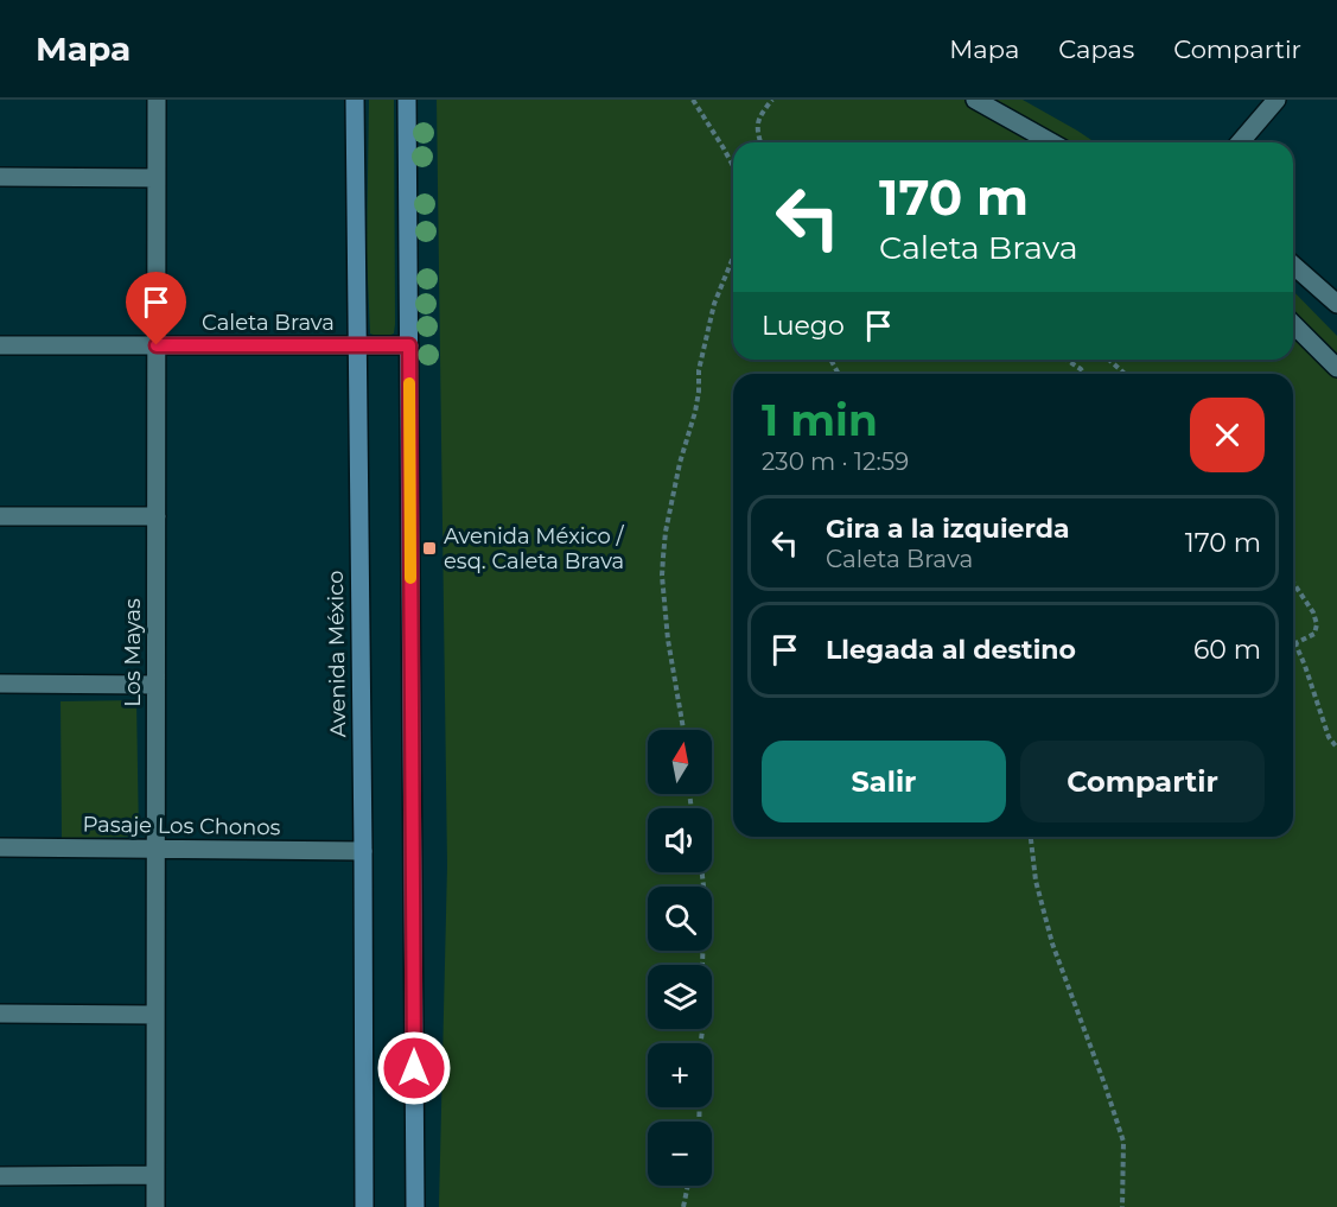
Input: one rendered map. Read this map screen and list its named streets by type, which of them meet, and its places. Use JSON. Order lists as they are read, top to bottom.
{
  "streets": {
    "main road": ["Avenida México"],
    "street": ["Caleta Brava", "Los Mayas", "Pasaje Los Chonos"]
  },
  "crossings": [
    ["Caleta Brava", "Los Mayas"],
    ["Caleta Brava", "Avenida México"],
    ["Los Mayas", "Pasaje Los Chonos"],
    ["Avenida México", "Pasaje Los Chonos"]
  ],
  "places": {
    "transit": ["Avenida México / esq. Caleta Brava"]
  },
  "north": "top",
  "page": {
    "header": "Mapa",
    "nav": ["Mapa", "Capas", "Compartir"],
    "turn": ["170 m", "Caleta Brava"],
    "then": "Luego",
    "heading": ["1 min", "230 m · 12:59"],
    "list": [
      {
        "name": "Gira a la izquierda",
        "note": "Caleta Brava",
        "value": "170 m"
      },
      {
        "name": "Llegada al destino",
        "value": "60 m"
      }
    ],
    "buttons": ["Salir", "Compartir"],
    "map_buttons": ["+", "−"]
  }
}
